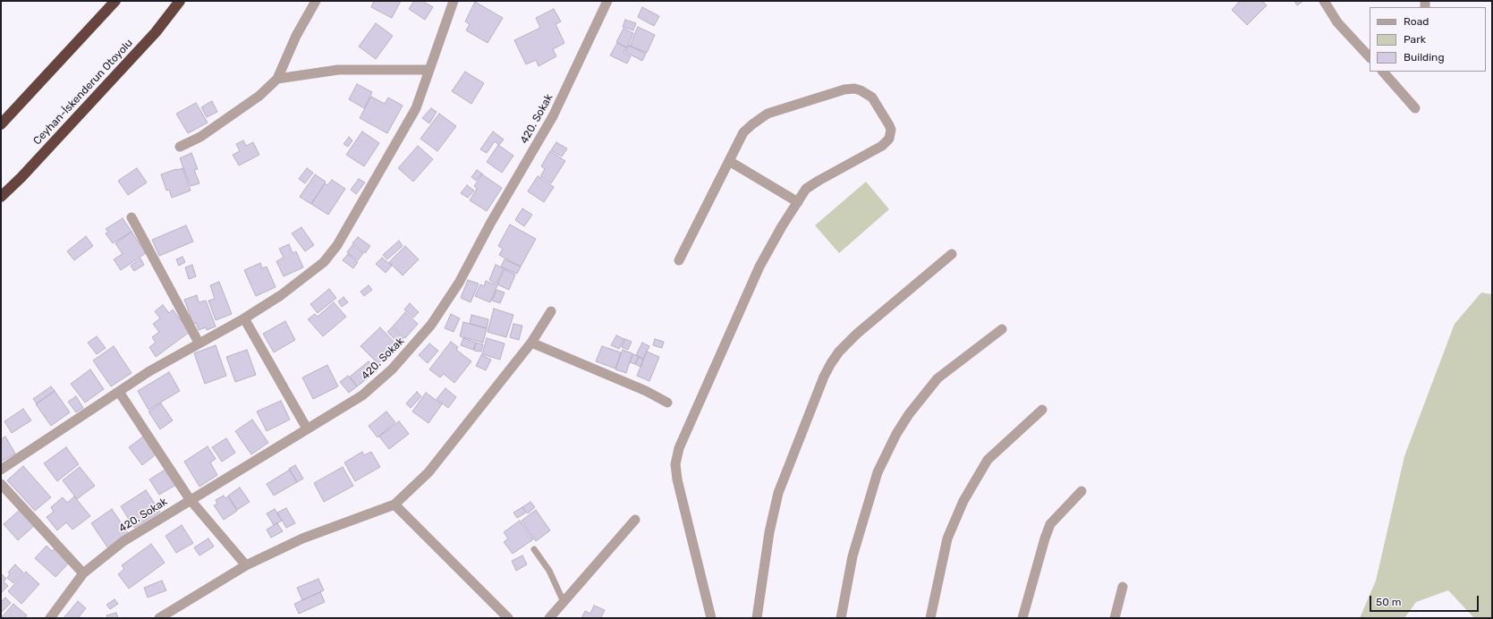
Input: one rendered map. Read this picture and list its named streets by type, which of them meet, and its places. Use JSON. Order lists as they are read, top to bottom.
{
  "streets": {
    "highway": ["Ceyhan-İskenderun Otoyolu"],
    "street": ["420. Sokak"]
  },
  "legend": ["Road", "Park", "Building"],
  "scale_bar": "50 m"
}
